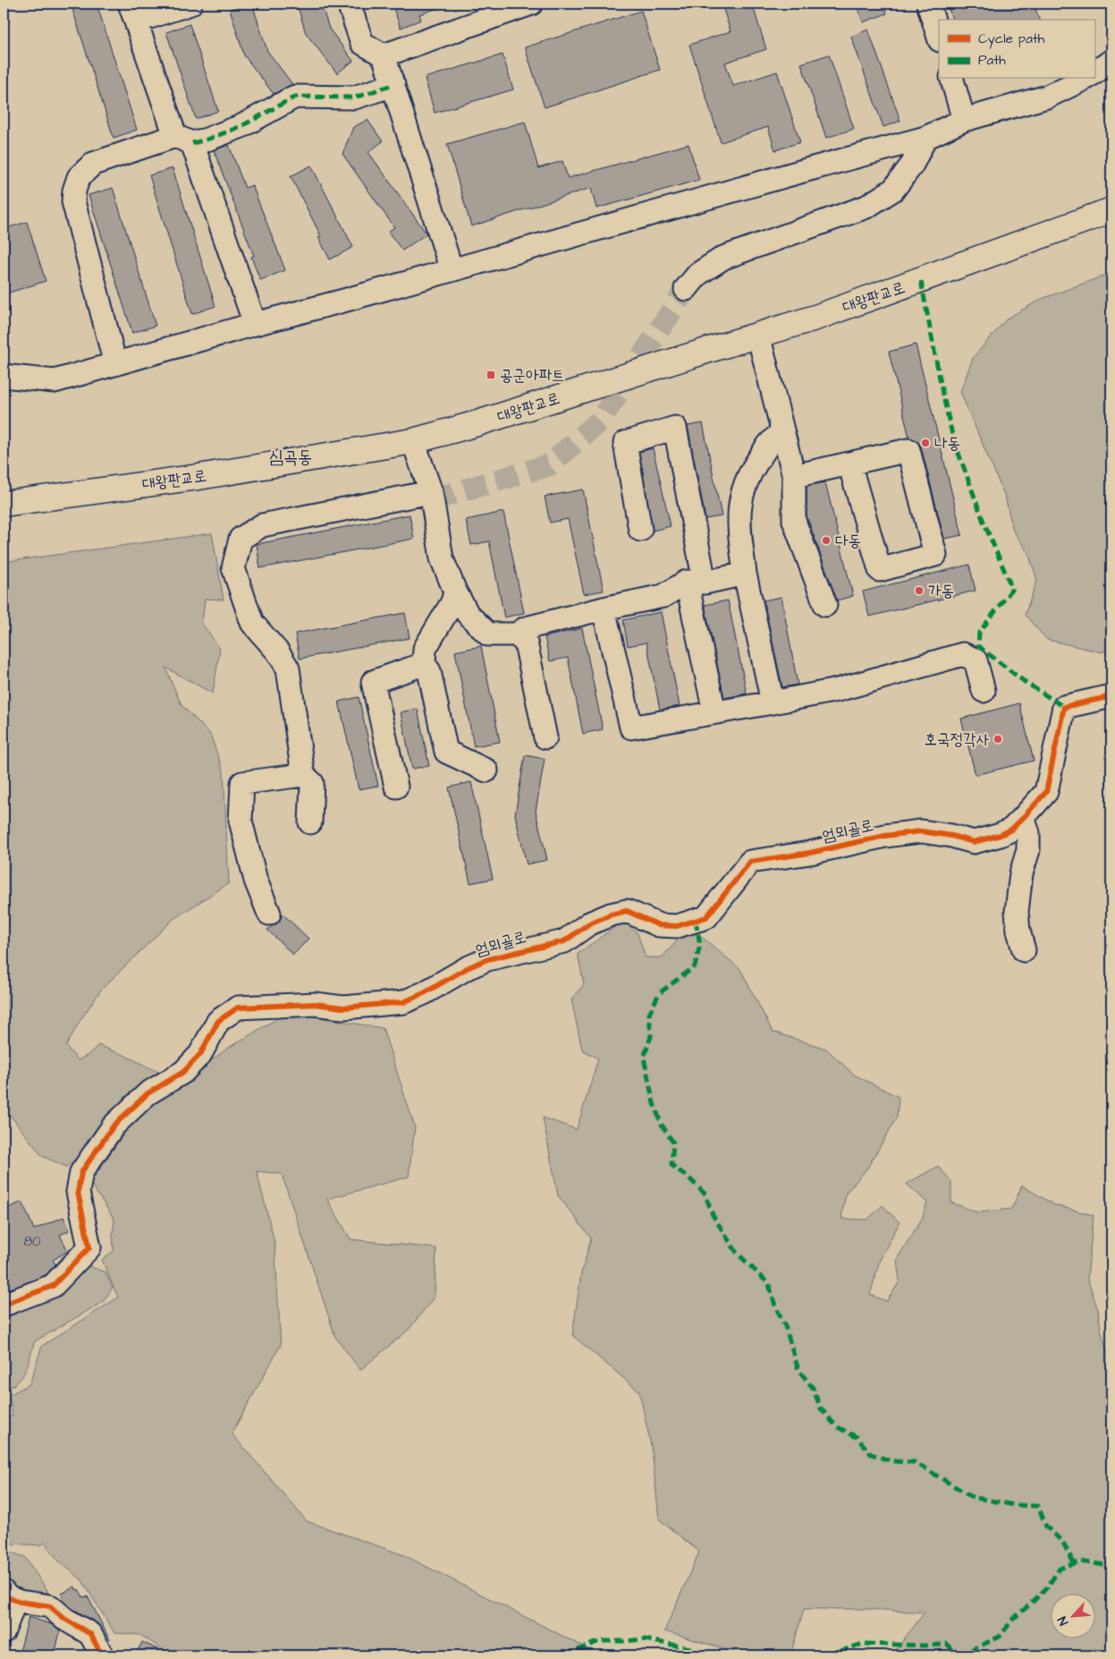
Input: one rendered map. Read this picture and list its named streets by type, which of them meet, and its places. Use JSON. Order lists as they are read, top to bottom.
{
  "streets": {
    "main road": ["대왕판교로"],
    "street": ["엄뫼골로"]
  },
  "districts": ["심곡동"],
  "places": {
    "transit": ["공군아파트"],
    "other": [
      "나동",
      "다동",
      "가동",
      "호국정각사"
    ]
  },
  "house_numbers": ["80"],
  "legend": ["Cycle path", "Path"],
  "north": "bottom left"
}
